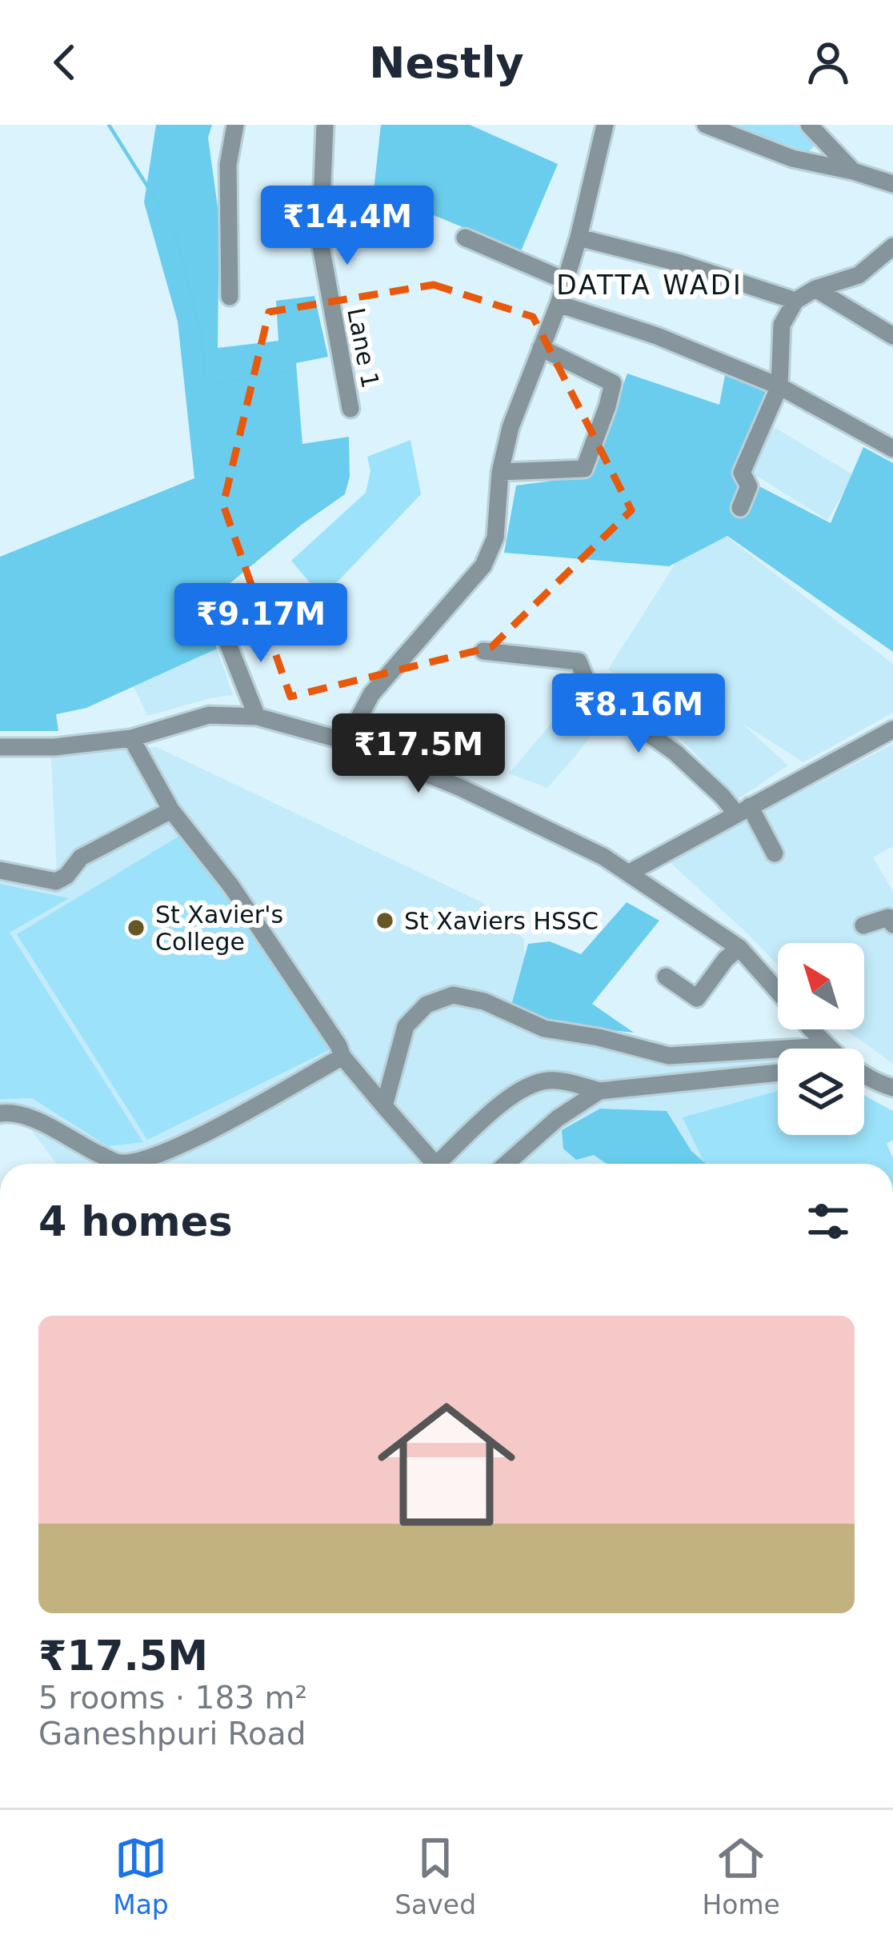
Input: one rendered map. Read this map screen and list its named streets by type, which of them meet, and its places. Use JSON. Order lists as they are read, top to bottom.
{
  "streets": {
    "street": ["Lane 1"]
  },
  "districts": ["DATTA WADI"],
  "places": ["St Xaviers HSSC", "St Xavier's College"],
  "north": "top left",
  "page": {
    "header": "Nestly",
    "price": [
      "₹14.4M",
      "₹9.17M",
      "₹8.16M",
      "₹17.5M"
    ],
    "heading": "4 homes",
    "list": [
      {
        "name": "₹17.5M",
        "note": "5 rooms · 183 m² · Ganeshpuri Road"
      }
    ],
    "tabs": ["Map", "Saved", "Home"]
  }
}
